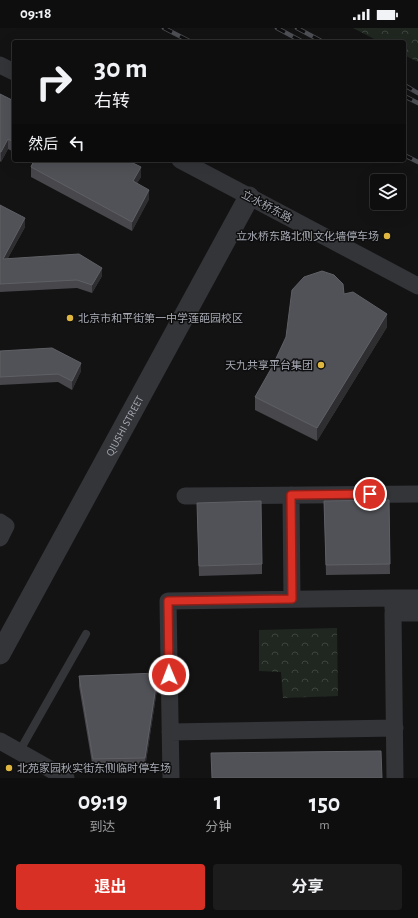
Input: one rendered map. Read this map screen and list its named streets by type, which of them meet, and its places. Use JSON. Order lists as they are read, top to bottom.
{
  "streets": {
    "street": ["立水桥东路", "QIUSHI STREET"]
  },
  "crossings": [
    ["立水桥东路", "QIUSHI STREET"]
  ],
  "places": [
    "立水桥东路北侧文化墙停车场",
    "北京市和平街第一中学莲葩园校区",
    "天九共享平台集团",
    "北苑家园秋实街东侧临时停车场"
  ],
  "page": {
    "status": "09:18",
    "turn": ["30 m", "右转"],
    "then": "然后",
    "eta": [
      "09:19",
      "到达",
      "1",
      "分钟",
      "150",
      "m"
    ],
    "buttons": ["退出", "分享"]
  }
}
